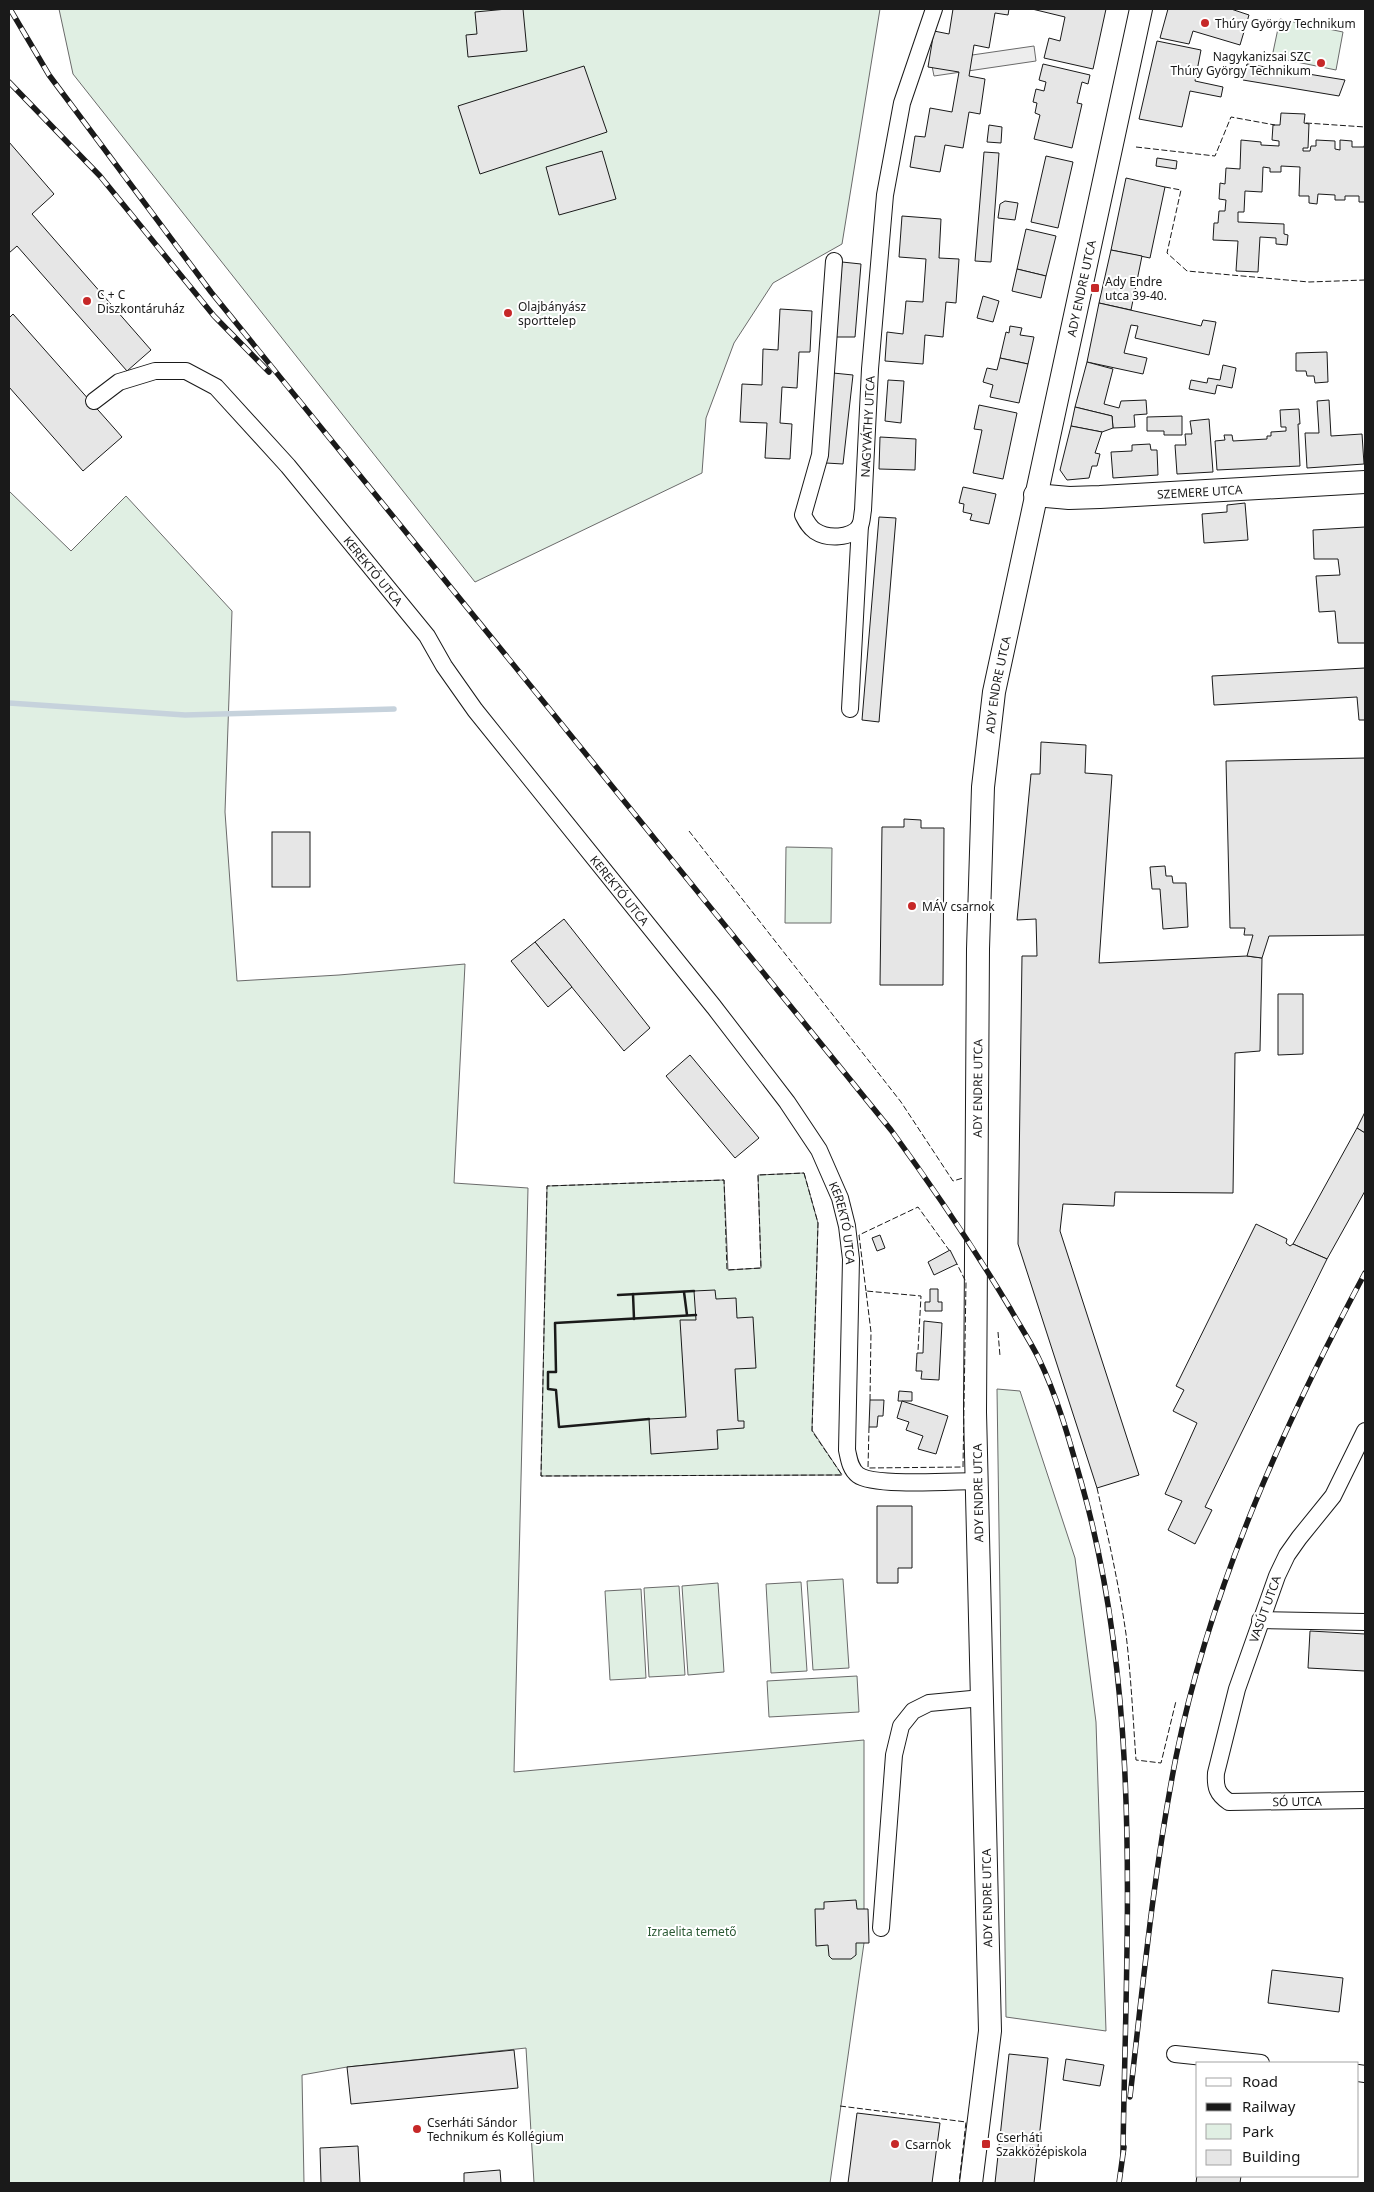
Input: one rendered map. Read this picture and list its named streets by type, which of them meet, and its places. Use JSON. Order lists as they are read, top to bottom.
{
  "streets": {
    "street": [
      "ADY ENDRE UTCA",
      "NAGYVÁTHY UTCA",
      "SZEMERE UTCA",
      "KEREKTÓ UTCA",
      "VASÚT UTCA",
      "SÓ UTCA"
    ]
  },
  "crossings": [
    ["ADY ENDRE UTCA", "SZEMERE UTCA"],
    ["ADY ENDRE UTCA", "KEREKTÓ UTCA"],
    ["VASÚT UTCA", "SÓ UTCA"]
  ],
  "parks": ["Izraelita temető"],
  "places": {
    "other": [
      "Thúry György Technikum",
      "Nagykanizsai SZC Thúry György Technikum",
      "C + C Diszkontáruház",
      "Olajbányász sporttelep",
      "MÁV csarnok",
      "Cserháti Sándor Technikum és Kollégium",
      "Csarnok"
    ],
    "transit": ["Ady Endre utca 39-40.", "Cserháti Szakközépiskola"]
  },
  "legend": [
    "Road",
    "Railway",
    "Park",
    "Building"
  ]
}
